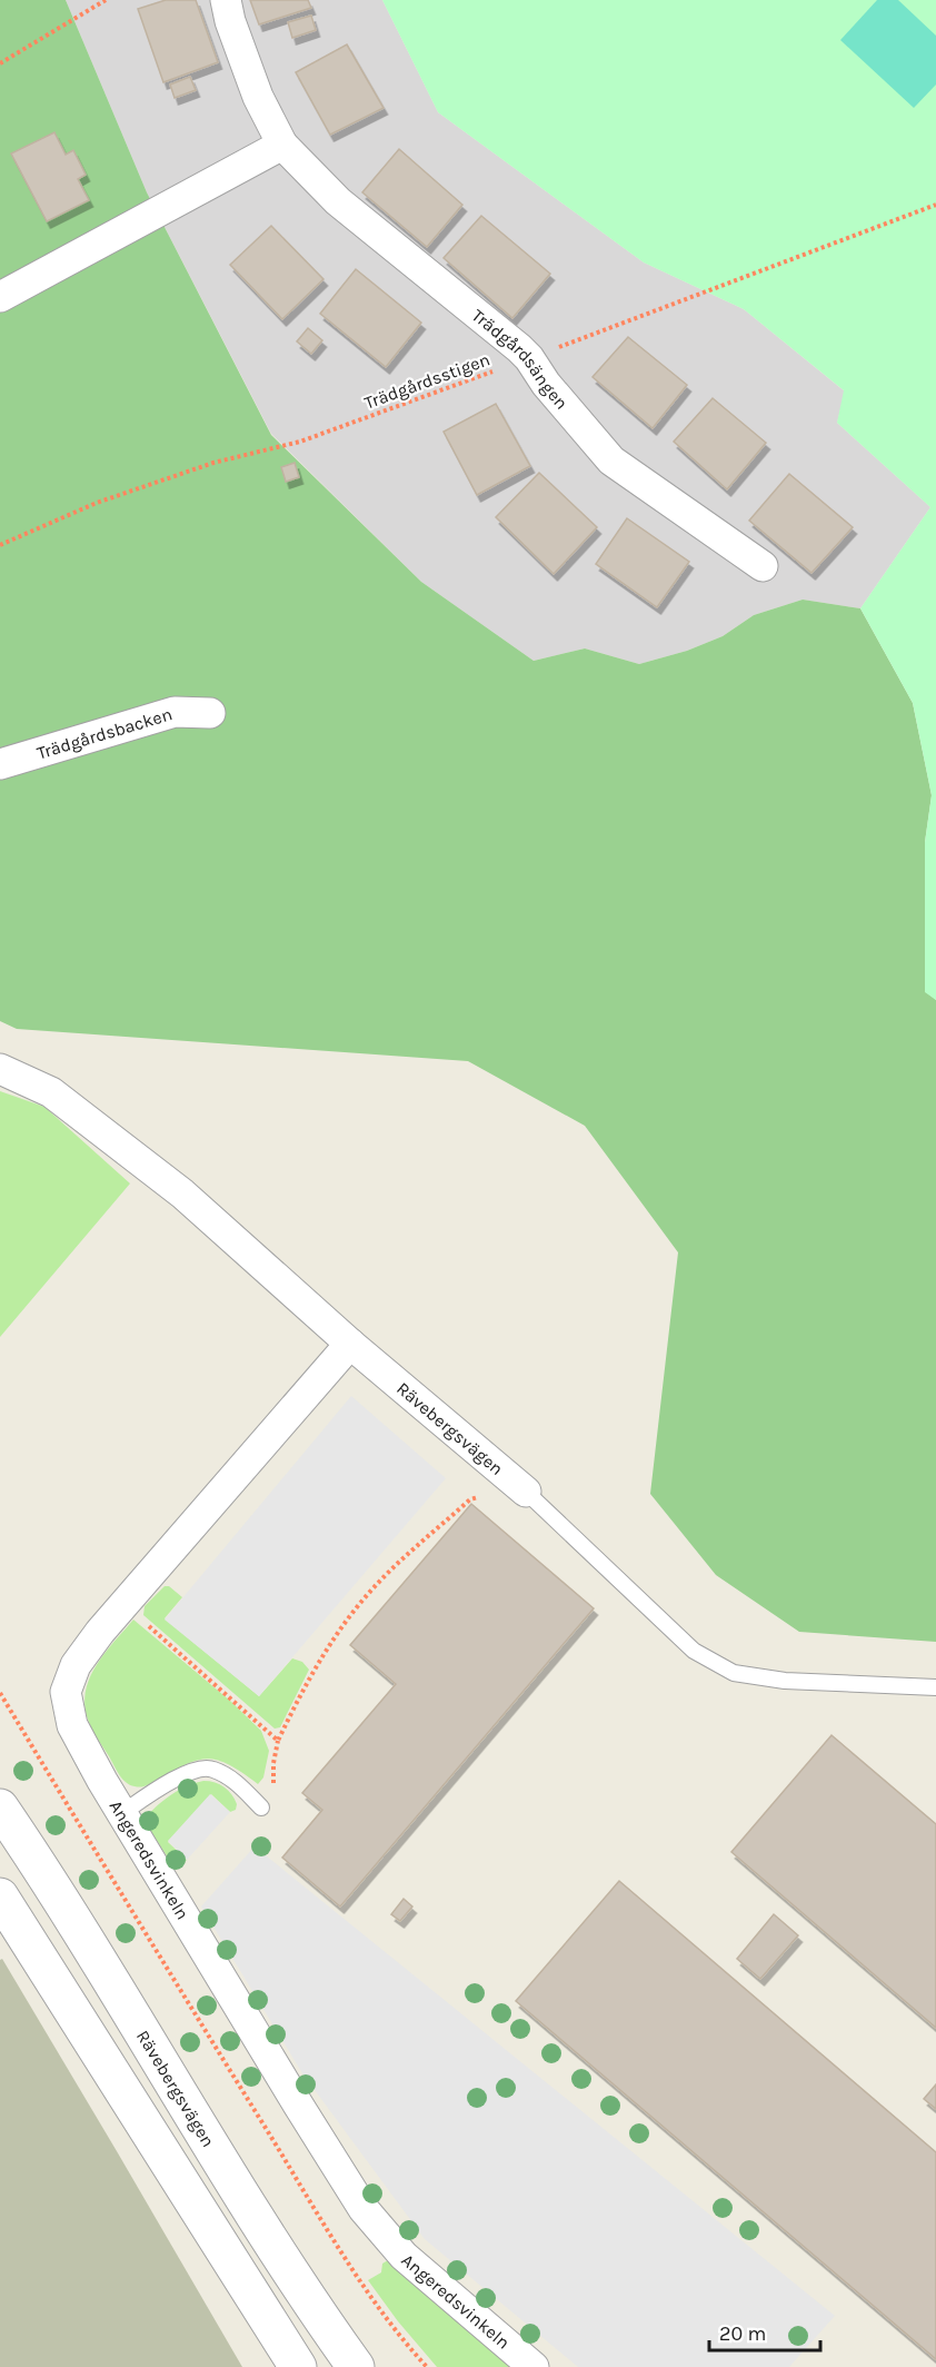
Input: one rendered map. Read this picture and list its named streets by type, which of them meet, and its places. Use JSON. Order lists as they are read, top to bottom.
{
  "streets": {
    "street": [
      "Trädgårdsängen",
      "Trädgårdsbacken",
      "Rävebergsvägen",
      "Angeredsvinkeln"
    ],
    "path": ["Trädgårdsstigen"]
  },
  "crossings": [
    ["Trädgårdsängen", "Trädgårdsstigen"],
    ["Rävebergsvägen", "Angeredsvinkeln"]
  ],
  "scale_bar": "20 m"
}
